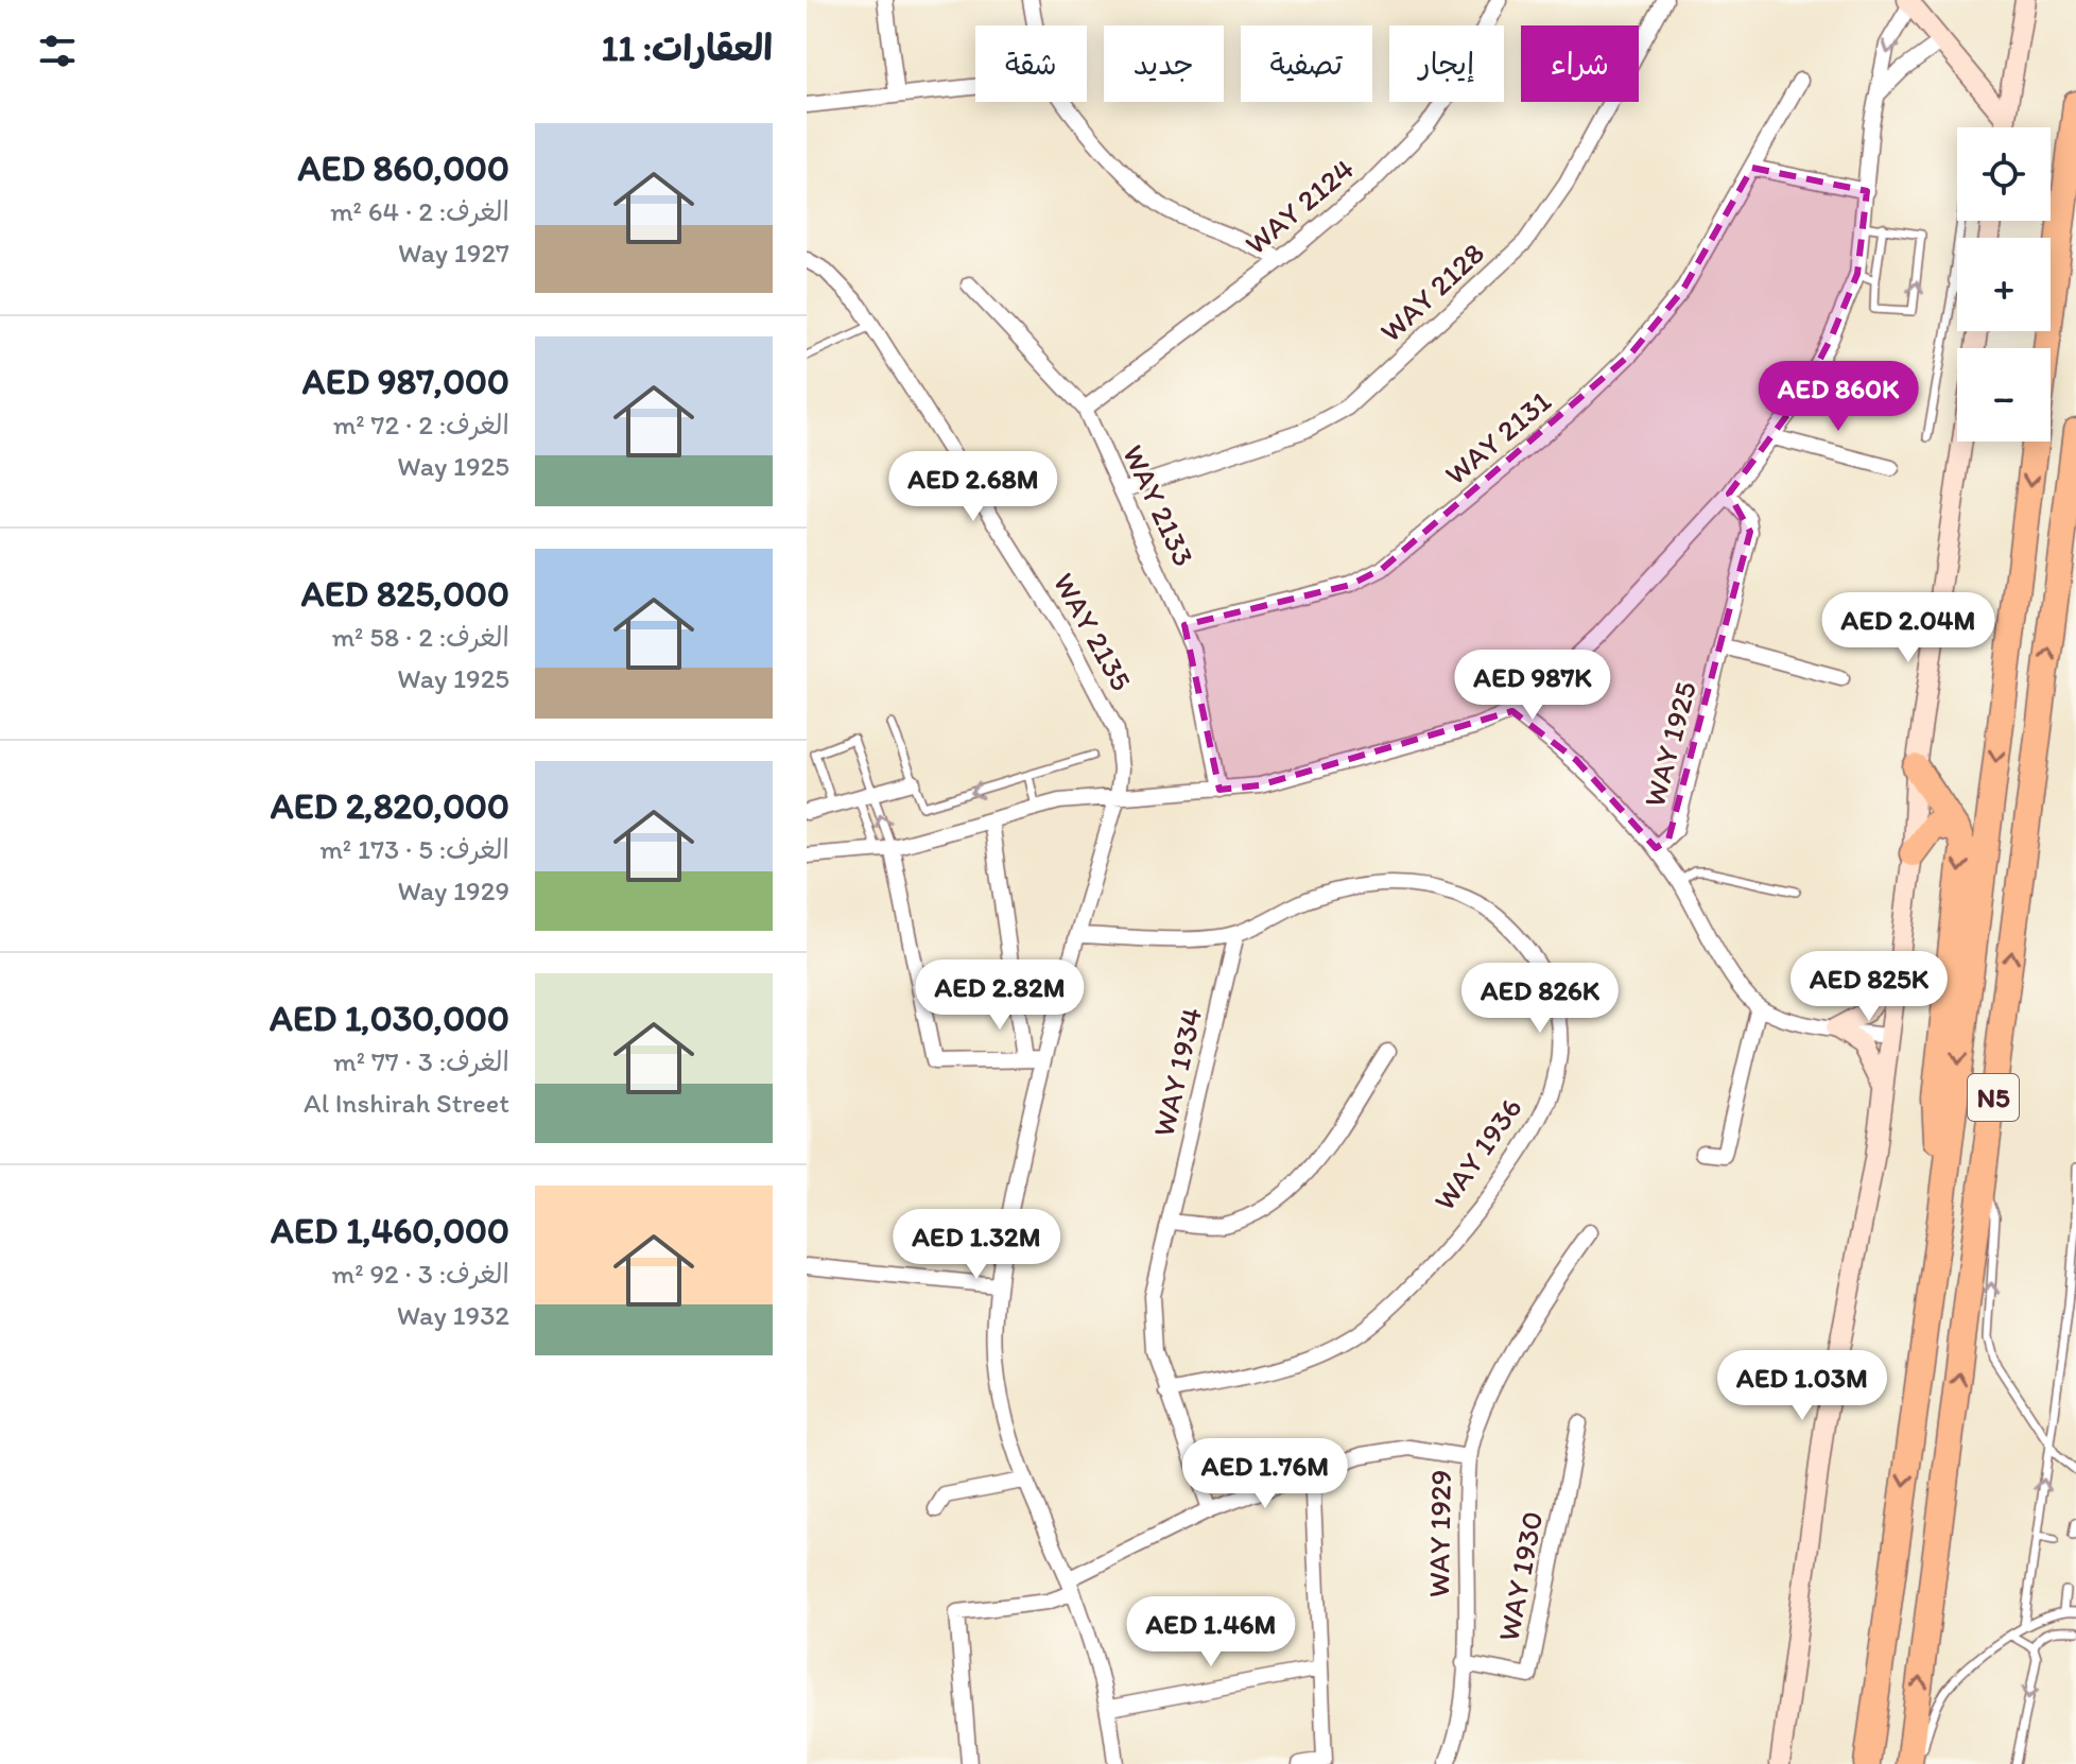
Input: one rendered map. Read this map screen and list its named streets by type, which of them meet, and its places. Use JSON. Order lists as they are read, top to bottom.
{
  "streets": {
    "highway": ["N5"],
    "street": [
      "WAY 2124",
      "WAY 2128",
      "WAY 2131",
      "WAY 2133",
      "WAY 2135",
      "WAY 1925",
      "WAY 1934",
      "WAY 1936",
      "WAY 1929",
      "WAY 1930"
    ]
  },
  "crossings": [
    ["WAY 2124", "WAY 2133"],
    ["WAY 2128", "WAY 2133"],
    ["WAY 2131", "WAY 2133"],
    ["WAY 1934", "WAY 1936"],
    ["WAY 1929", "WAY 1930"]
  ],
  "page": {
    "heading": "العقارات: 11",
    "chip": [
      "شراء",
      "إيجار",
      "تصفية",
      "جديد",
      "شقة"
    ],
    "list": [
      {
        "name": "AED 860,000",
        "note": "الغرف: 2 · 64 m² · Way 1927"
      },
      {
        "name": "AED 987,000",
        "note": "الغرف: 2 · 72 m² · Way 1925"
      },
      {
        "name": "AED 825,000",
        "note": "الغرف: 2 · 58 m² · Way 1925"
      },
      {
        "name": "AED 2,820,000",
        "note": "الغرف: 5 · 173 m² · Way 1929"
      },
      {
        "name": "AED 1,030,000",
        "note": "الغرف: 3 · 77 m² · Al Inshirah Street"
      },
      {
        "name": "AED 1,460,000",
        "note": "الغرف: 3 · 92 m² · Way 1932"
      }
    ],
    "map_buttons": ["+", "−"],
    "price": [
      "AED 860K",
      "AED 2.68M",
      "AED 2.04M",
      "AED 987K",
      "AED 825K",
      "AED 2.82M",
      "AED 826K",
      "AED 1.32M",
      "AED 1.03M",
      "AED 1.76M",
      "AED 1.46M"
    ]
  }
}
